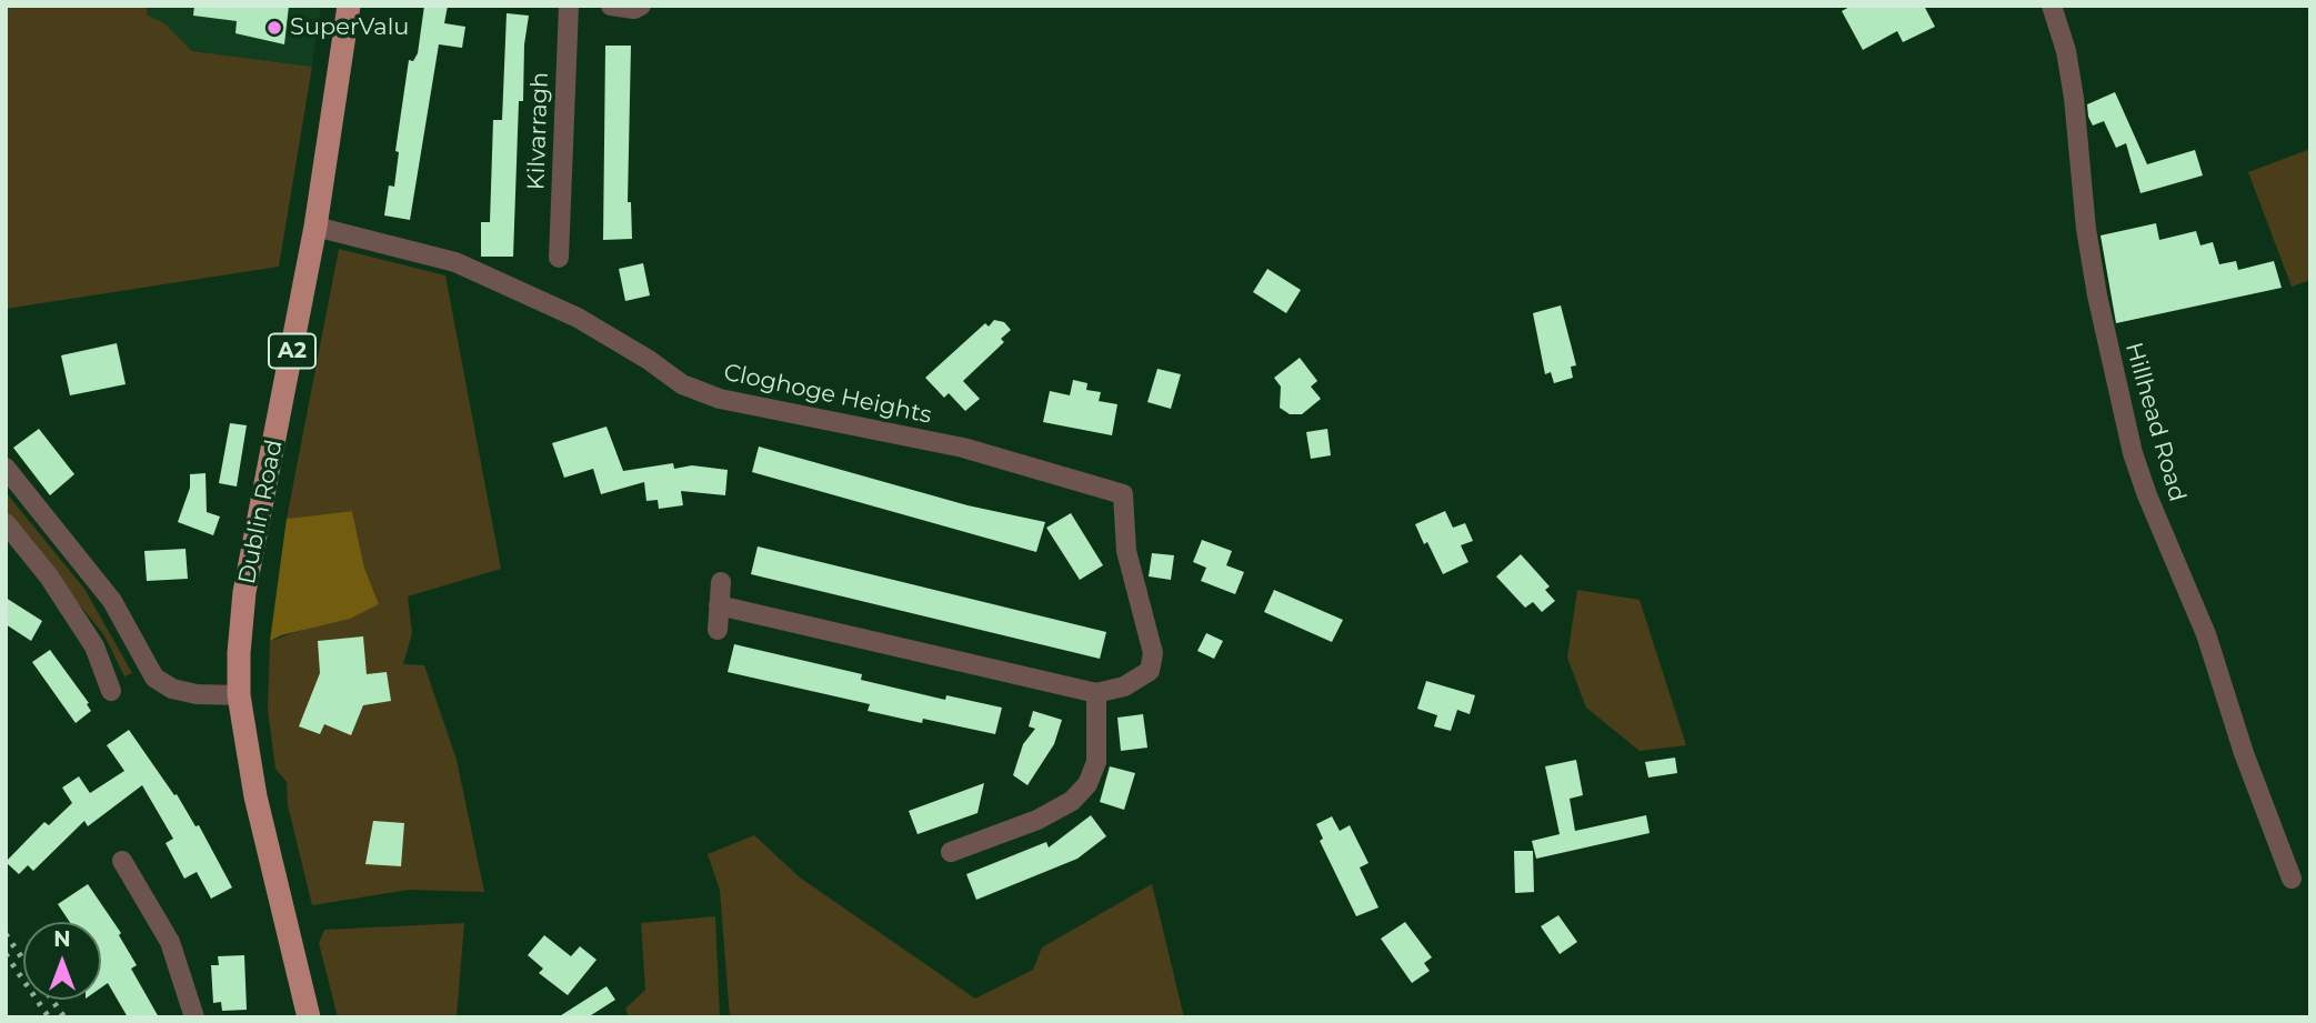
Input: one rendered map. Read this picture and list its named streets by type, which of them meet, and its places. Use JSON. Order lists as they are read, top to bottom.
{
  "streets": {
    "main road": ["A2", "Dublin Road"],
    "street": ["Kilvarragh", "Cloghoge Heights", "Hillhead Road"]
  },
  "crossings": [
    ["Cloghoge Heights", "Dublin Road"]
  ],
  "places": ["SuperValu"],
  "north": "top"
}
